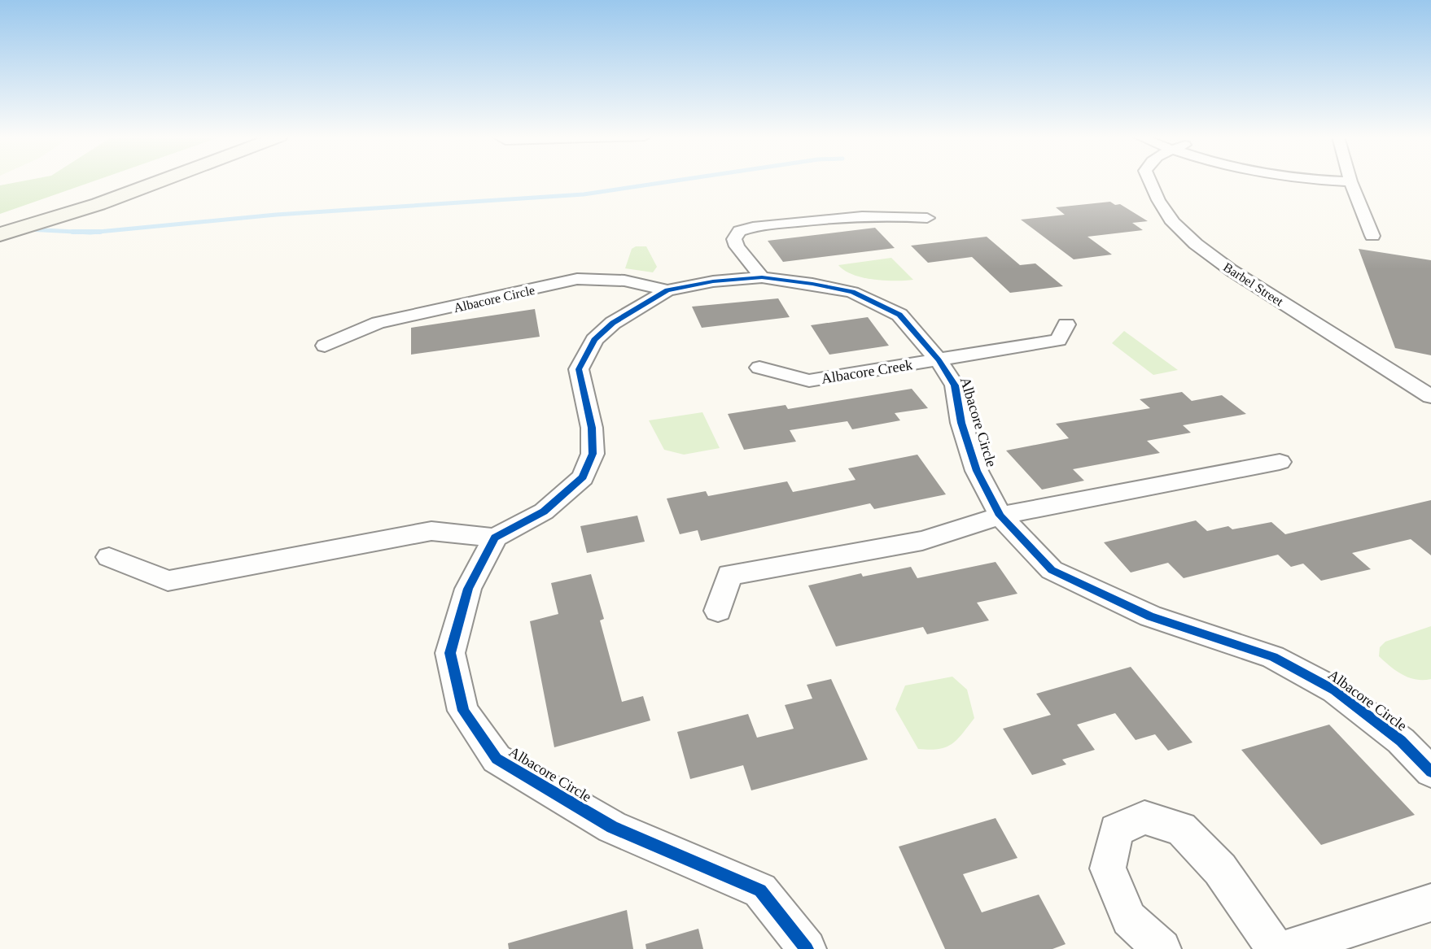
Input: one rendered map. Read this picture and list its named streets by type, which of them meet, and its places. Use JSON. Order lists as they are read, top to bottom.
{
  "streets": {
    "street": ["Barbel Street", "Albacore Circle", "Albacore Creek"]
  },
  "crossings": [
    ["Albacore Circle", "Albacore Creek"]
  ]
}
